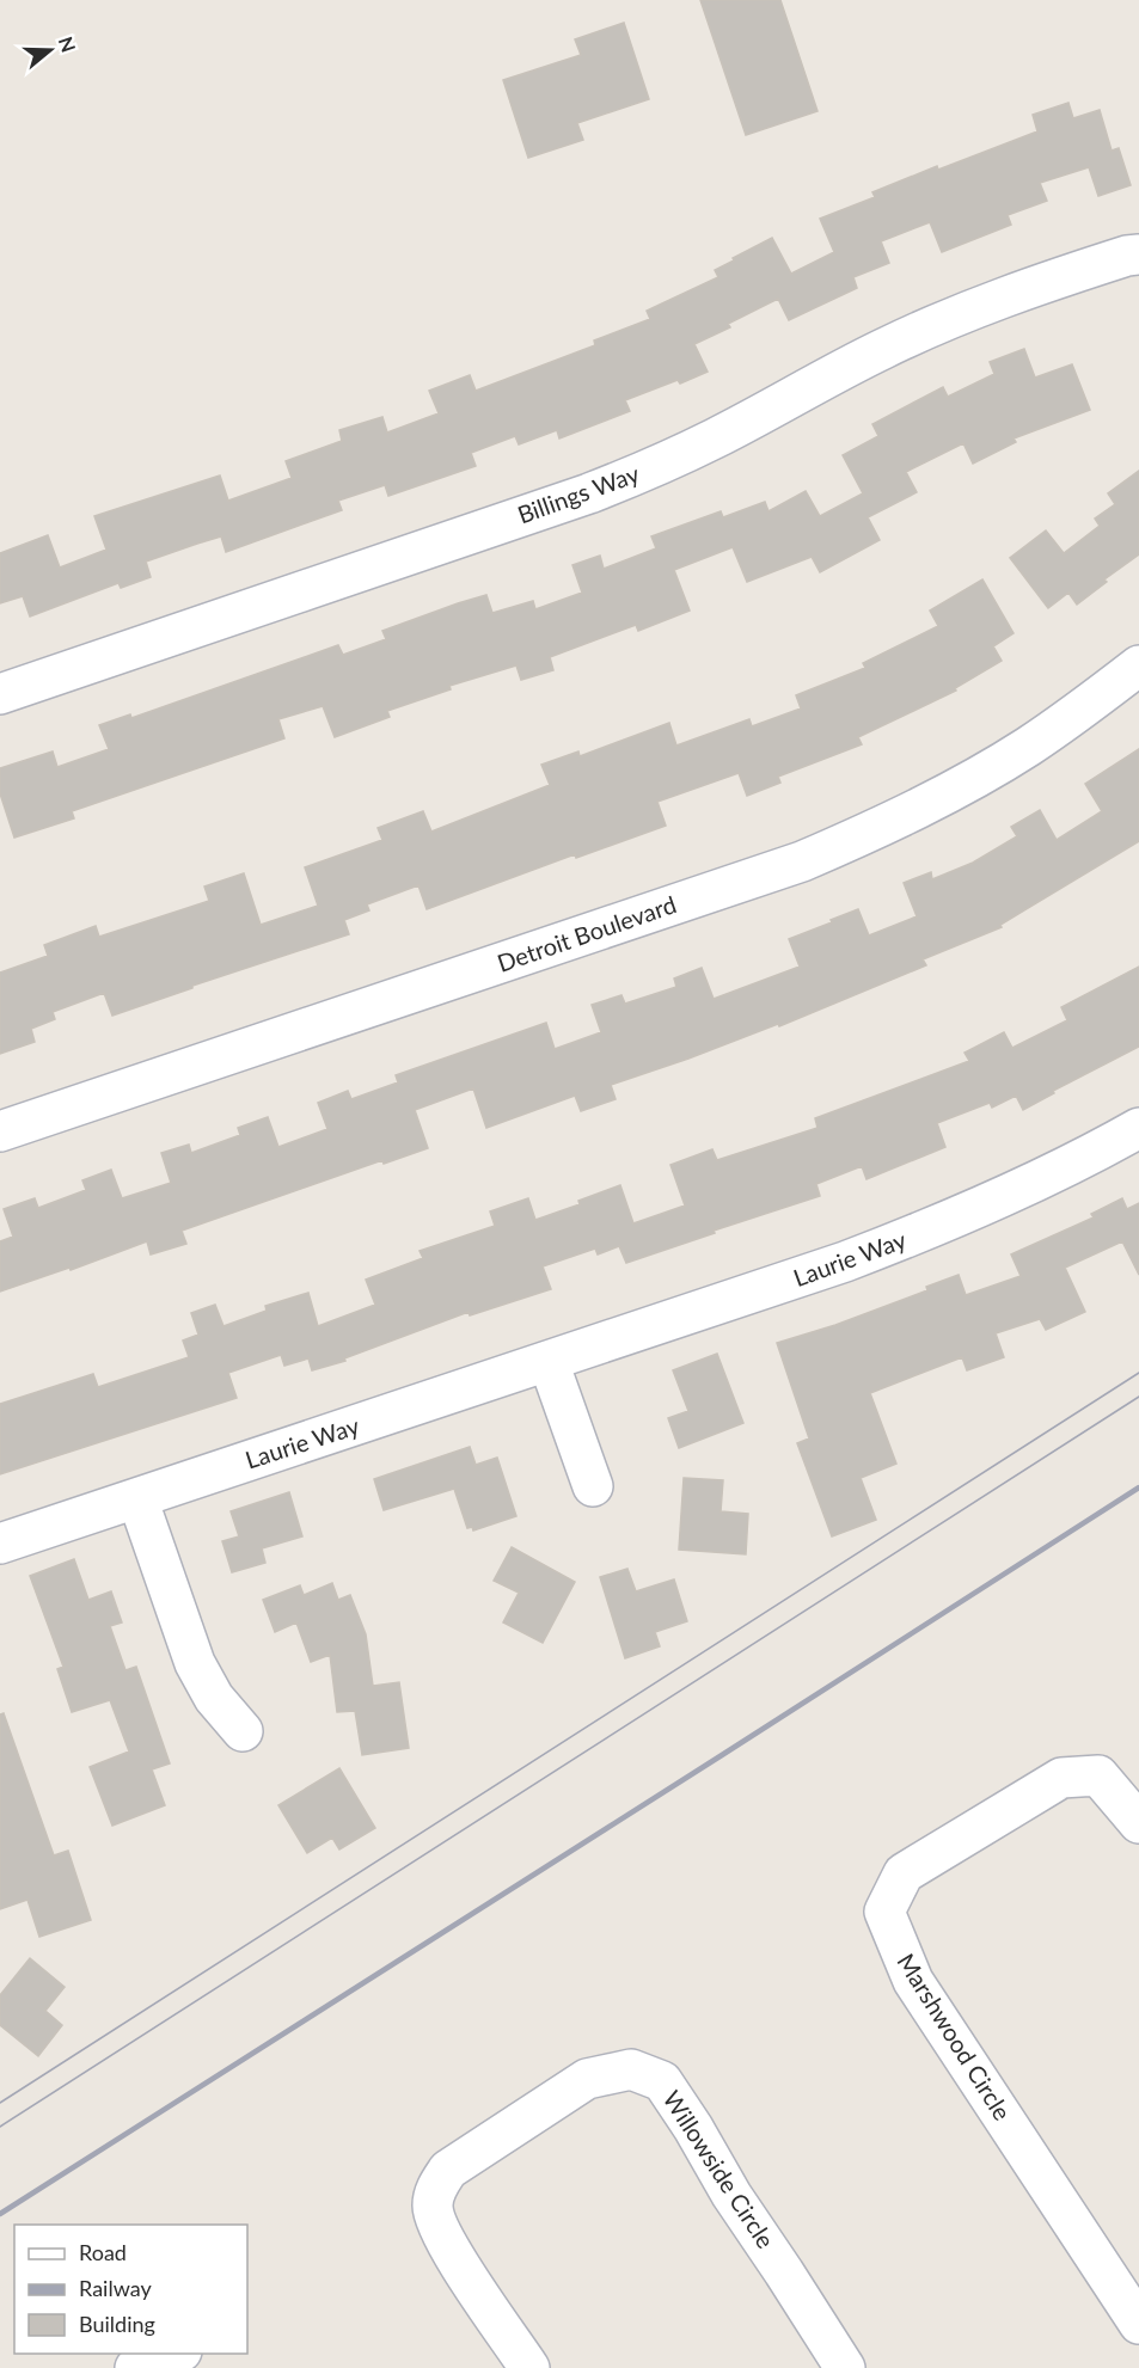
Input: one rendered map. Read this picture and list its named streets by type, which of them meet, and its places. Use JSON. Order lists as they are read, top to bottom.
{
  "streets": {
    "street": [
      "Billings Way",
      "Detroit Boulevard",
      "Laurie Way",
      "Marshwood Circle",
      "Willowside Circle"
    ]
  },
  "legend": ["Road", "Railway", "Building"],
  "north": "right"
}
